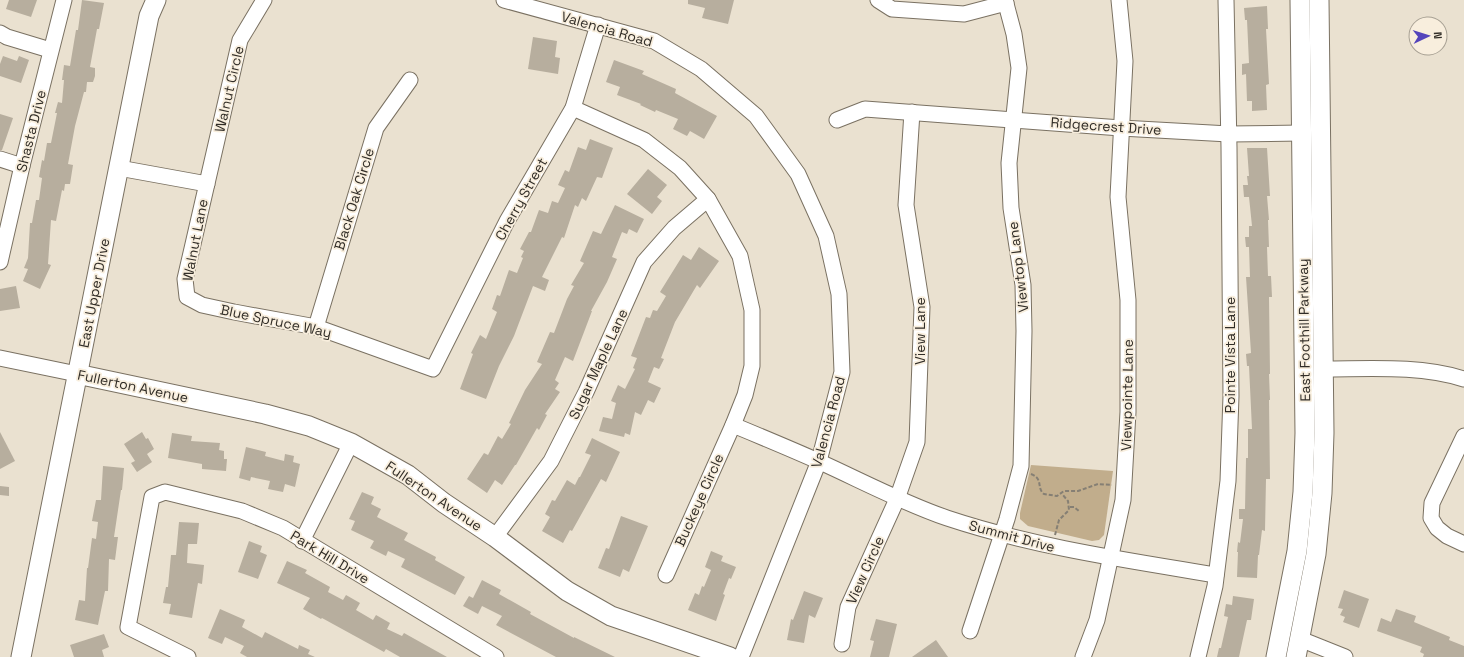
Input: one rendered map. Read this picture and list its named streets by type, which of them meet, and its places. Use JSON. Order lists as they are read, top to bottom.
{
  "streets": {
    "main road": ["East Upper Drive", "East Foothill Parkway", "Fullerton Avenue"],
    "street": [
      "Valencia Road",
      "Walnut Circle",
      "Ridgecrest Drive",
      "Shasta Drive",
      "Black Oak Circle",
      "Cherry Street",
      "Walnut Lane",
      "Viewtop Lane",
      "Blue Spruce Way",
      "View Lane",
      "Pointe Vista Lane",
      "Sugar Maple Lane",
      "Viewpointe Lane",
      "Buckeye Circle",
      "Summit Drive",
      "Park Hill Drive",
      "View Circle"
    ]
  },
  "crossings": [
    ["Valencia Road", "Cherry Street"],
    ["Valencia Road", "Summit Drive"],
    ["Walnut Circle", "Walnut Lane"],
    ["Ridgecrest Drive", "Viewtop Lane"],
    ["Ridgecrest Drive", "East Foothill Parkway"],
    ["Ridgecrest Drive", "View Lane"],
    ["Ridgecrest Drive", "Pointe Vista Lane"],
    ["Ridgecrest Drive", "Viewpointe Lane"],
    ["Black Oak Circle", "Blue Spruce Way"],
    ["Cherry Street", "Blue Spruce Way"],
    ["Cherry Street", "Buckeye Circle"],
    ["Walnut Lane", "Blue Spruce Way"],
    ["Viewtop Lane", "Summit Drive"],
    ["East Upper Drive", "Fullerton Avenue"],
    ["View Lane", "Summit Drive"],
    ["View Lane", "View Circle"],
    ["Pointe Vista Lane", "Summit Drive"],
    ["Sugar Maple Lane", "Fullerton Avenue"],
    ["Sugar Maple Lane", "Buckeye Circle"],
    ["Viewpointe Lane", "Summit Drive"],
    ["Buckeye Circle", "Summit Drive"],
    ["Summit Drive", "View Circle"]
  ],
  "north": "right"
}
